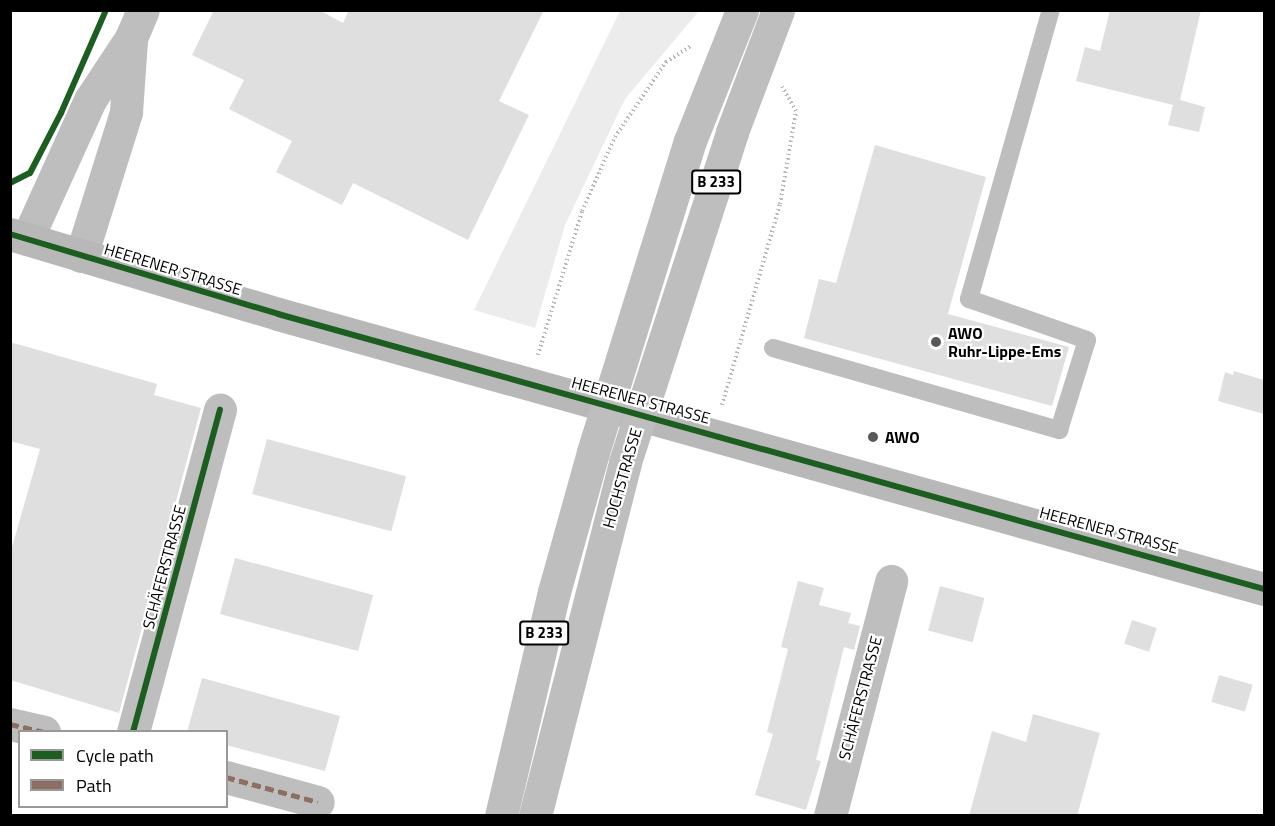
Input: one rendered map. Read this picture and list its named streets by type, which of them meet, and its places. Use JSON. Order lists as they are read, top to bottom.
{
  "streets": {
    "main road": [
      "B 233",
      "HEERENER STRASSE",
      "HOCHSTRASSE",
      "SCHÄFERSTRASSE"
    ]
  },
  "places": ["AWO Ruhr-Lippe-Ems", "AWO"],
  "legend": ["Cycle path", "Path"]
}
